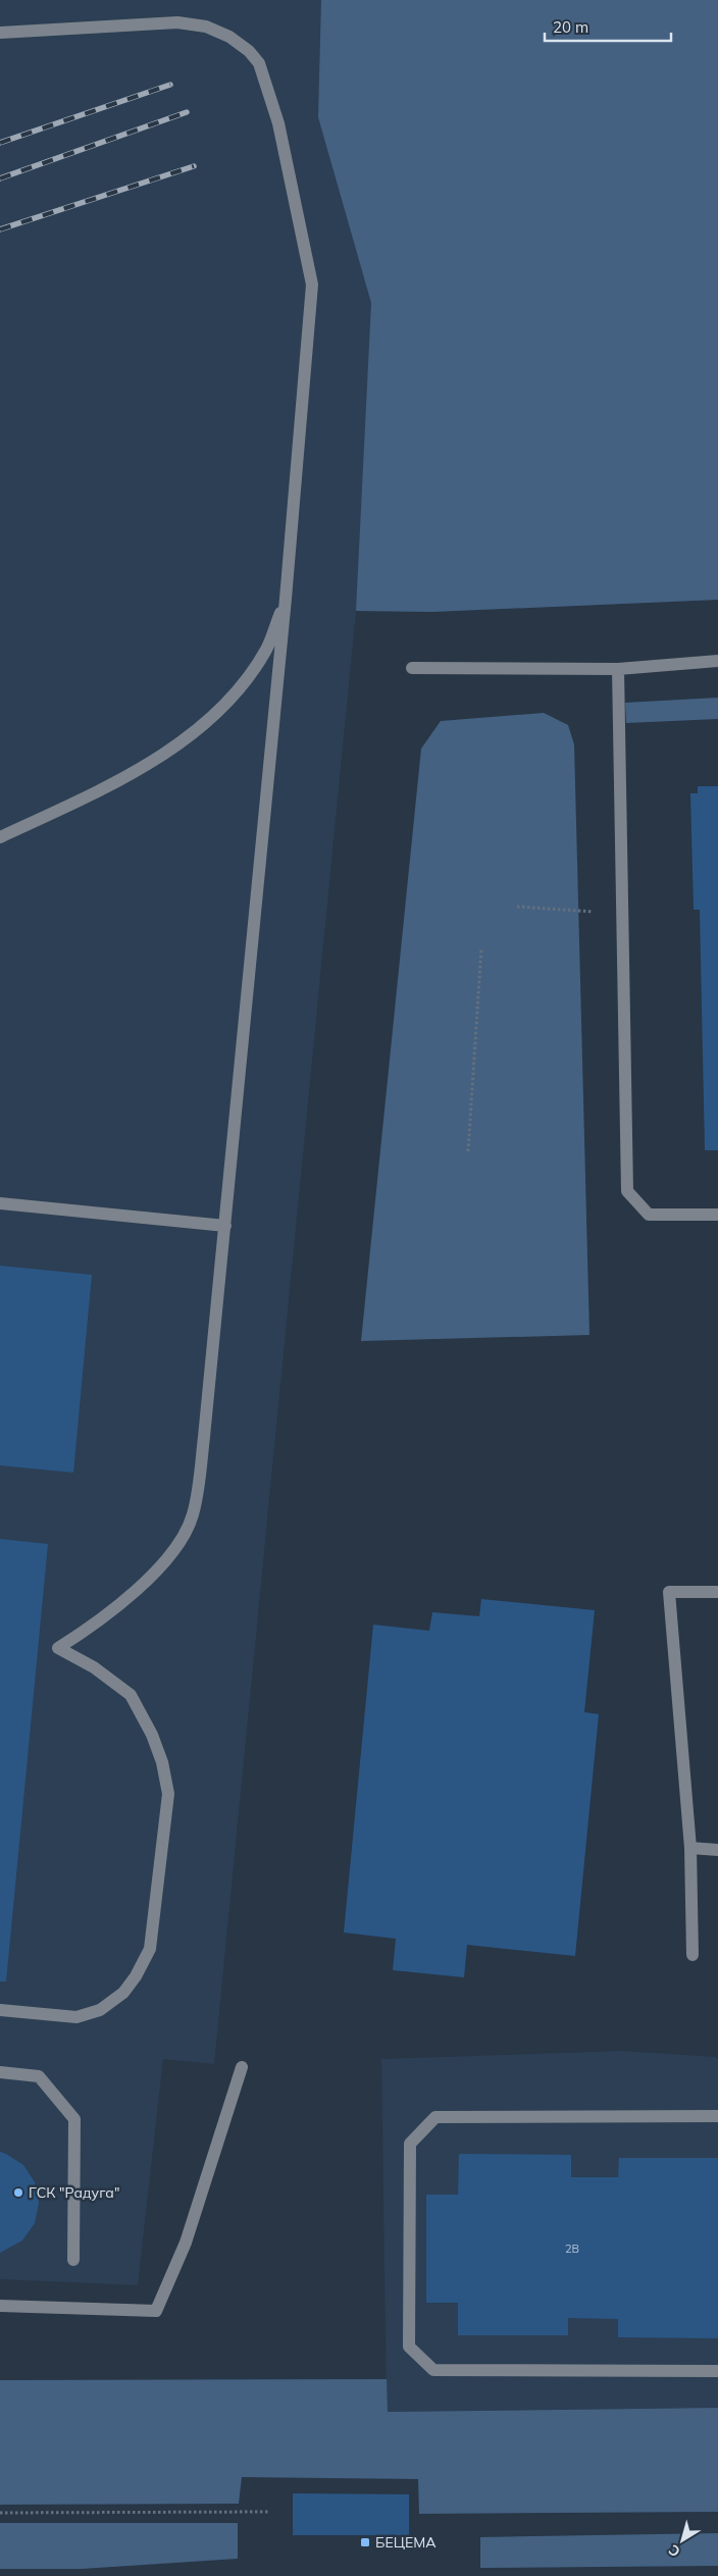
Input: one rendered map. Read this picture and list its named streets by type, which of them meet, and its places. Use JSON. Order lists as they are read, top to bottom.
{
  "places": {
    "other": ["ГСК \"Радуга\""],
    "transit": ["БЕЦЕМА"]
  },
  "house_numbers": ["2В"],
  "scale_bar": "20 m",
  "north": "bottom left"
}
